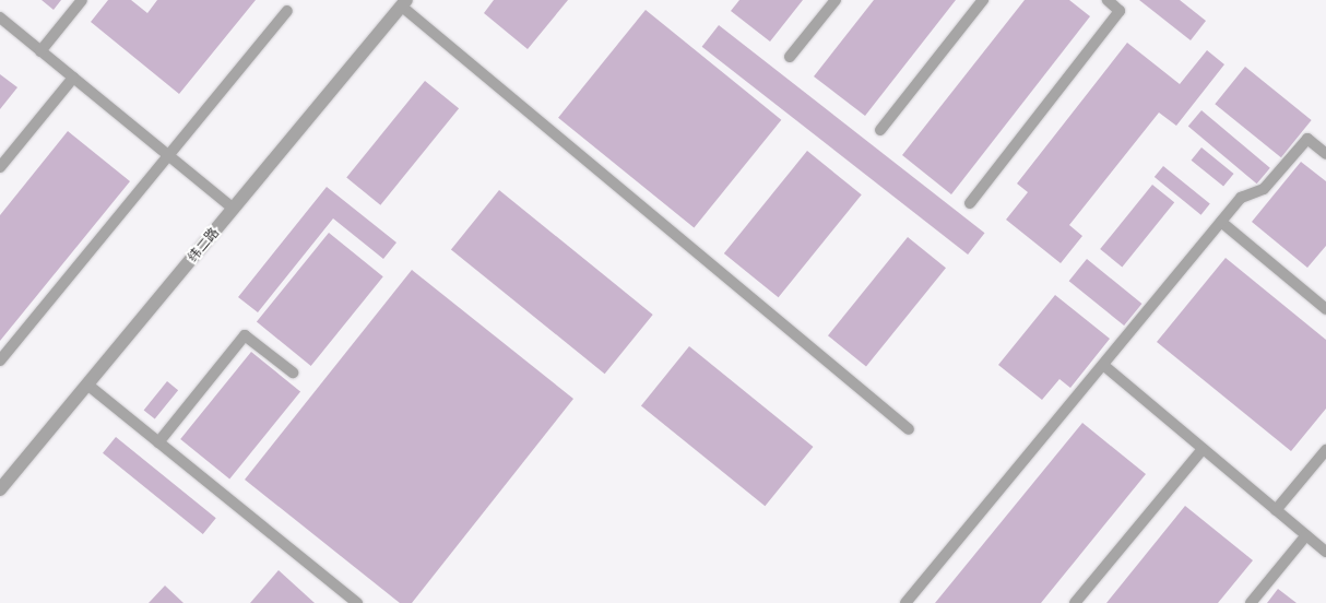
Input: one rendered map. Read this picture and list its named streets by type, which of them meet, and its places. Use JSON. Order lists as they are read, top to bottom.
{
  "streets": {
    "street": ["纬二路"]
  }
}
